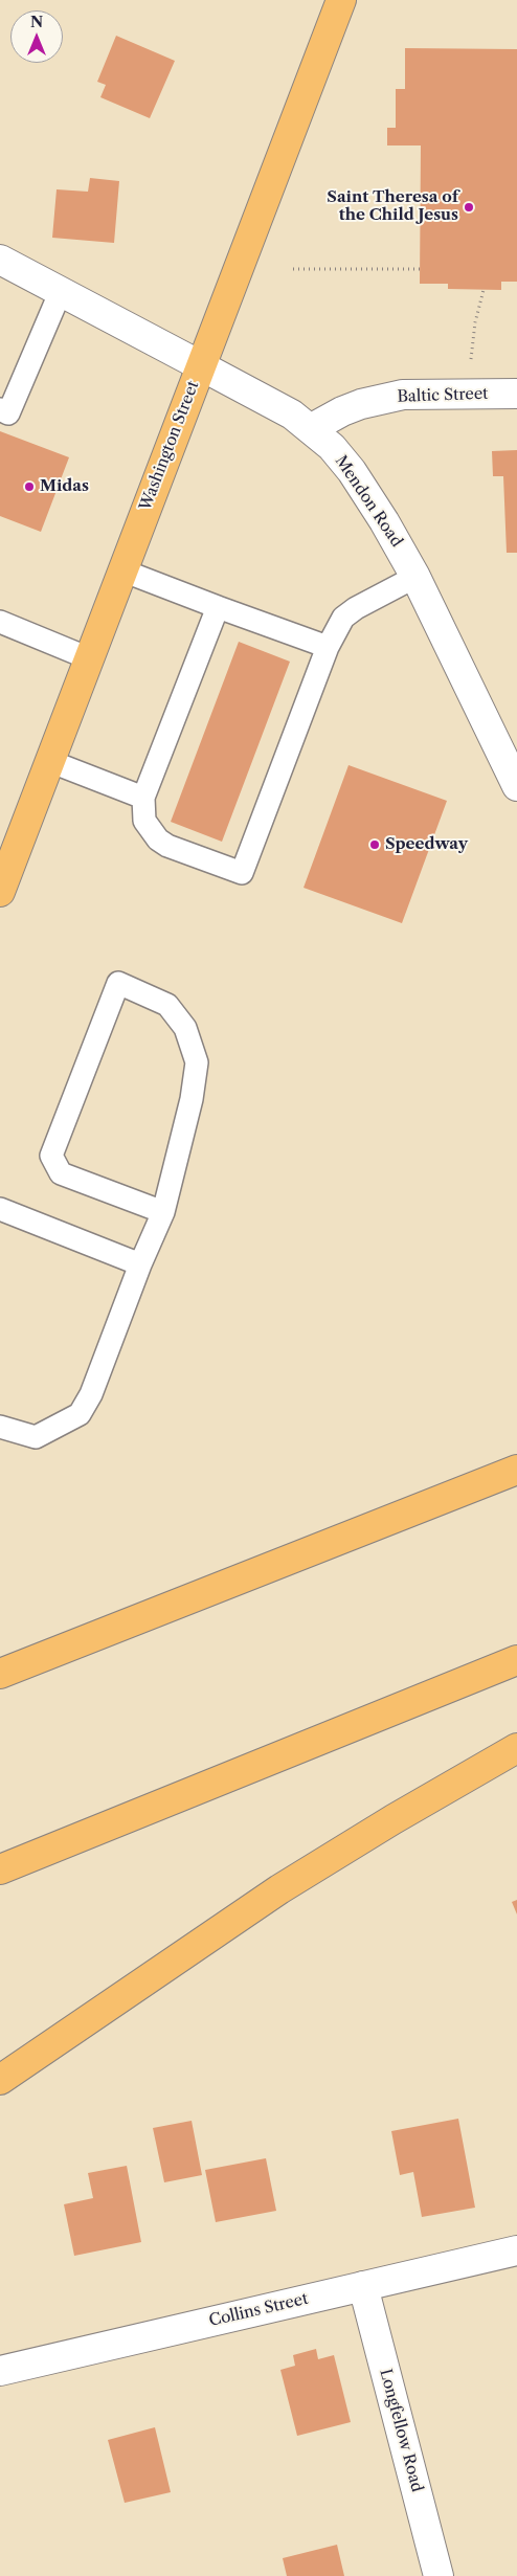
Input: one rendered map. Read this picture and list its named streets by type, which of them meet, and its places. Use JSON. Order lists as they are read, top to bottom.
{
  "streets": {
    "main road": ["Washington Street"],
    "street": [
      "Baltic Street",
      "Mendon Road",
      "Collins Street",
      "Longfellow Road"
    ]
  },
  "crossings": [
    ["Baltic Street", "Mendon Road"],
    ["Washington Street", "Mendon Road"],
    ["Collins Street", "Longfellow Road"]
  ],
  "places": ["Saint Theresa of the Child Jesus", "Midas", "Speedway"],
  "north": "top"
}
